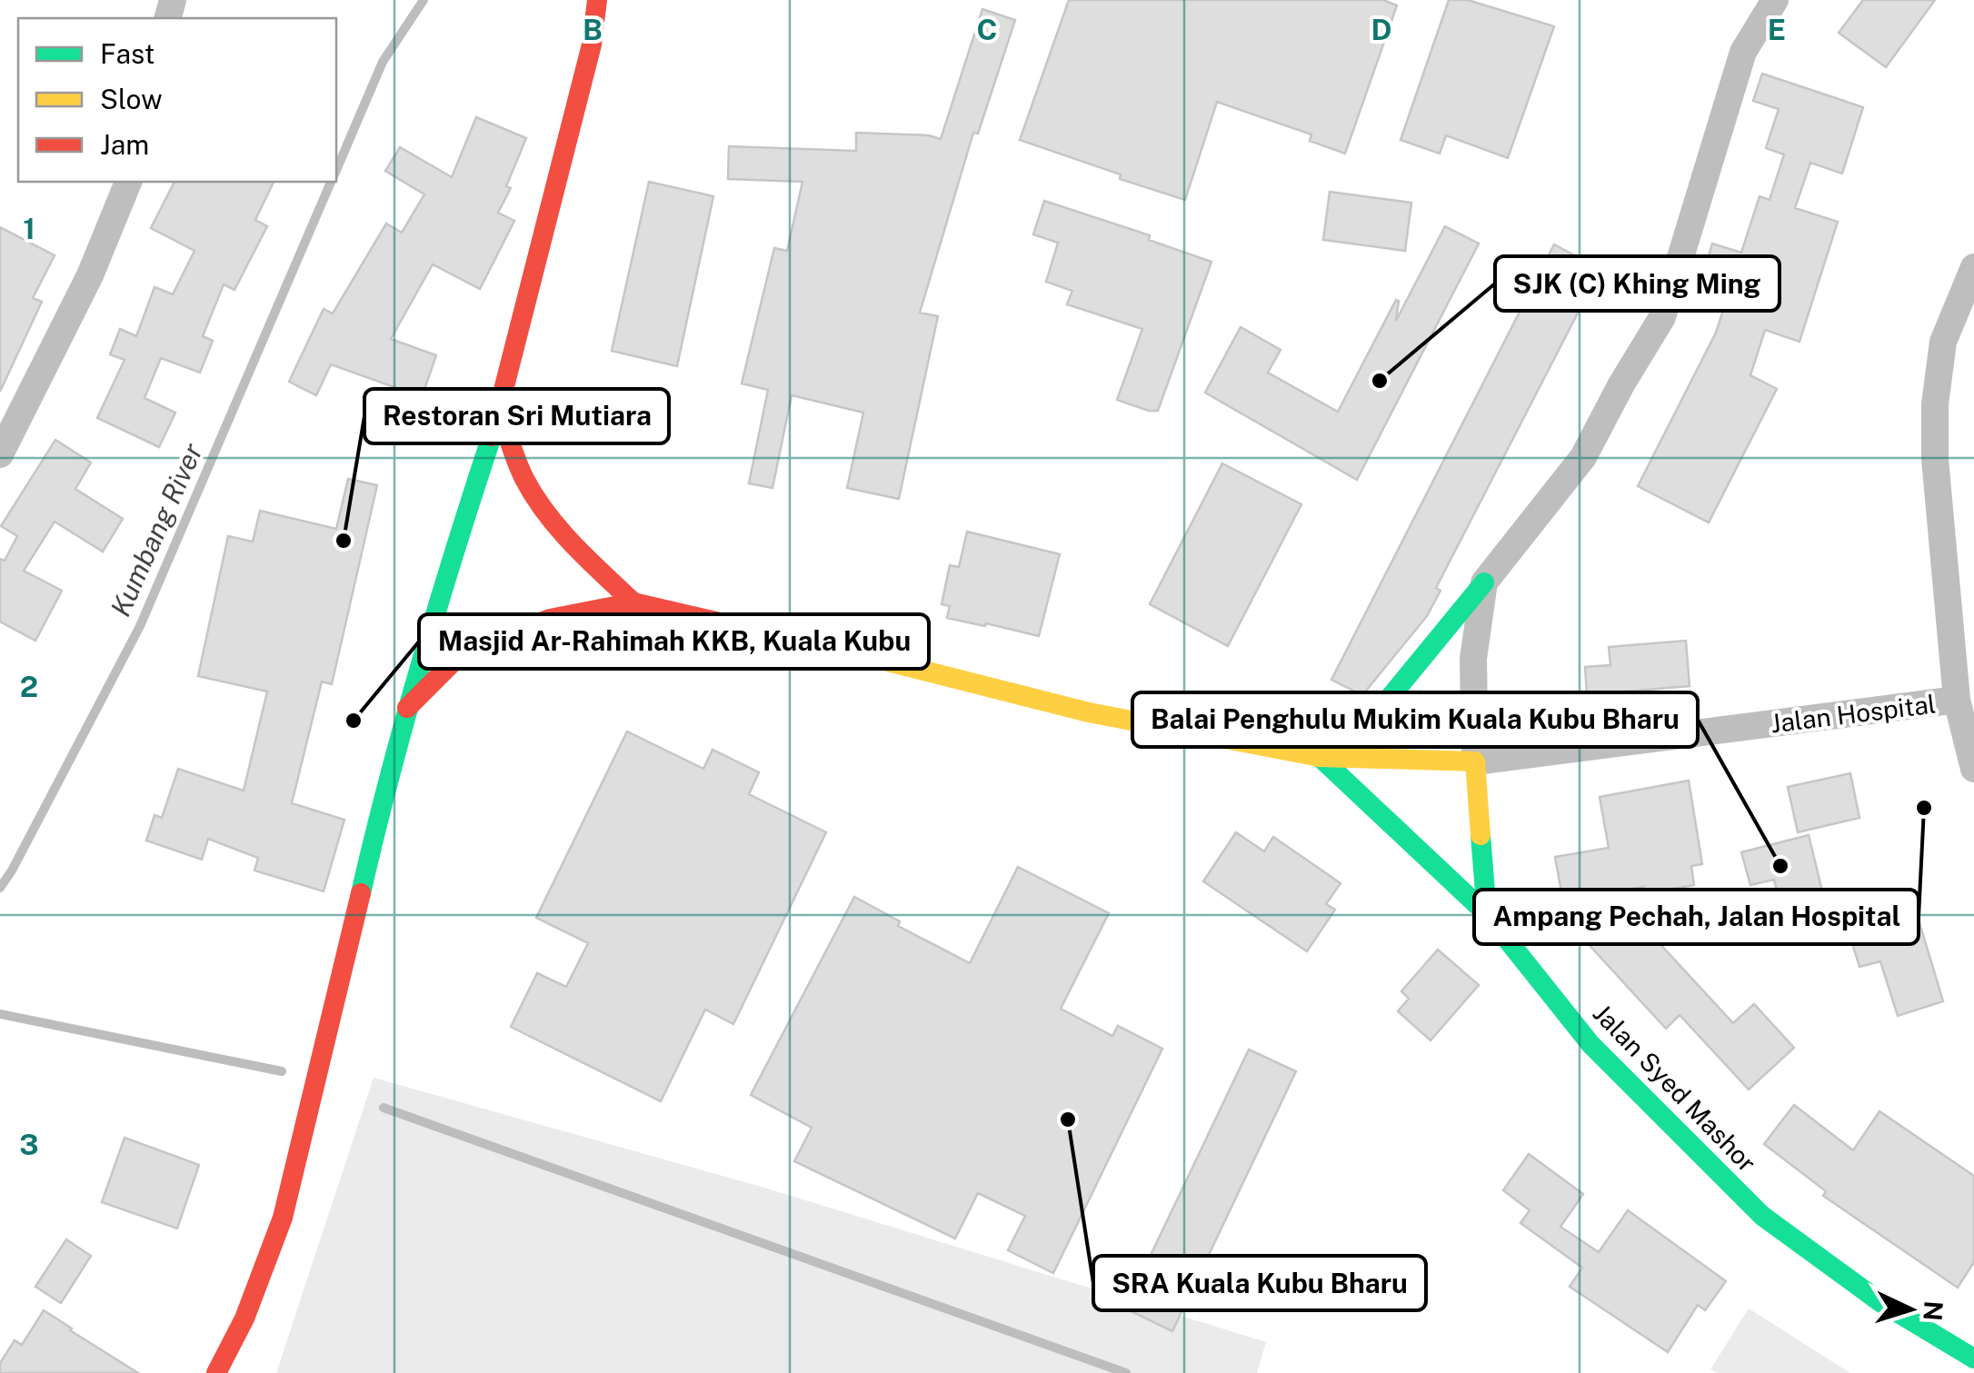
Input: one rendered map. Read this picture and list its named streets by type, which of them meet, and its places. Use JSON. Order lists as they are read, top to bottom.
{
  "streets": {
    "street": ["Jalan Hospital", "Jalan Syed Mashor"]
  },
  "water": ["Kumbang River"],
  "places": [
    "SJK (C) Khing Ming",
    "Restoran Sri Mutiara",
    "Masjid Ar-Rahimah KKB, Kuala Kubu",
    "Ampang Pechah, Jalan Hospital",
    "Balai Penghulu Mukim Kuala Kubu Bharu",
    "SRA Kuala Kubu Bharu"
  ],
  "legend": ["Fast", "Slow", "Jam"],
  "north": "right",
  "grid": {
    "columns": [
      "B",
      "C",
      "D",
      "E"
    ],
    "rows": ["1", "2", "3"]
  }
}
